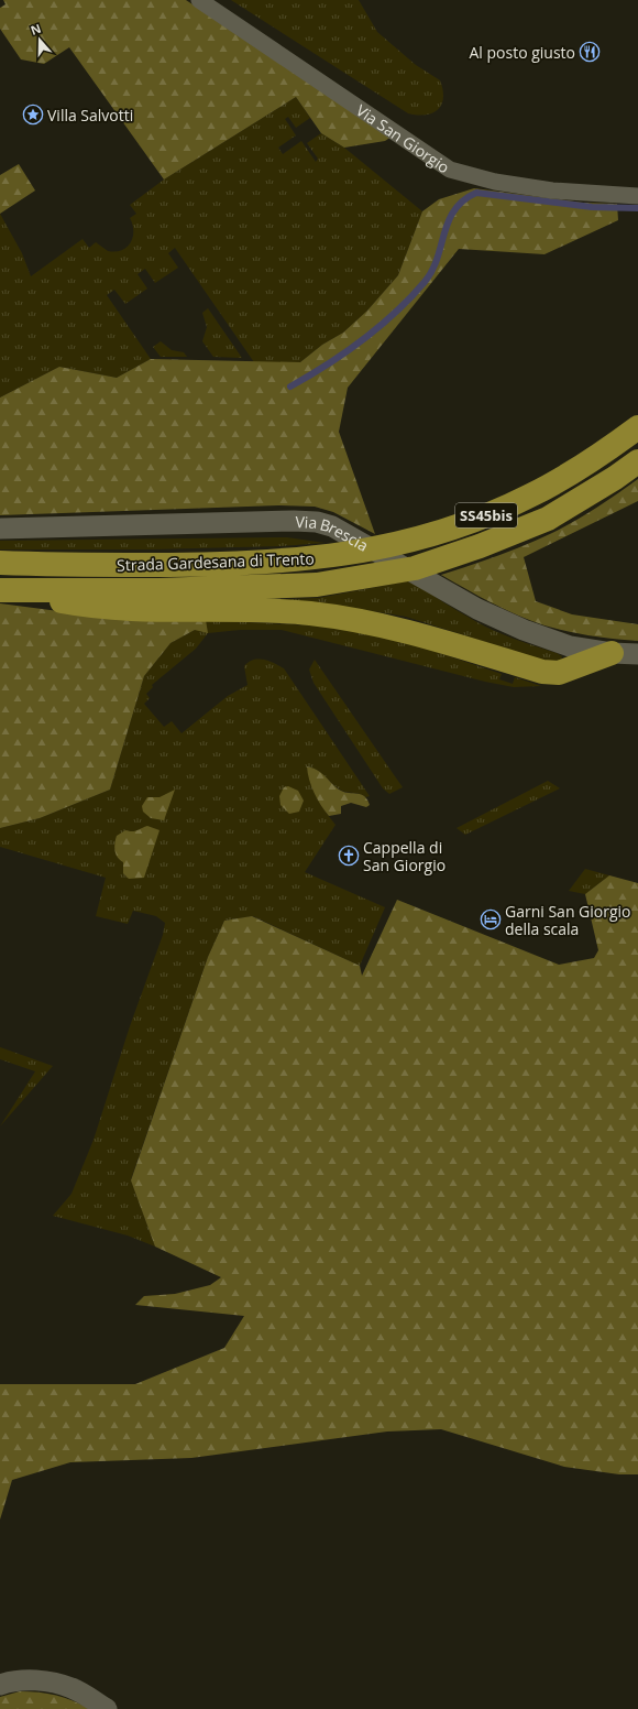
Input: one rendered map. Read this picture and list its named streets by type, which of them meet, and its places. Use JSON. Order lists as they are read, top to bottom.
{
  "streets": {
    "highway": ["SS45bis", "Strada Gardesana di Trento"],
    "street": ["Via San Giorgio", "Via Brescia"]
  },
  "places": {
    "restaurant": ["Al posto giusto"],
    "place": ["Villa Salvotti"],
    "church": ["Cappella di San Giorgio"],
    "hotel": ["Garni San Giorgio della scala"]
  },
  "north": "top"
}
